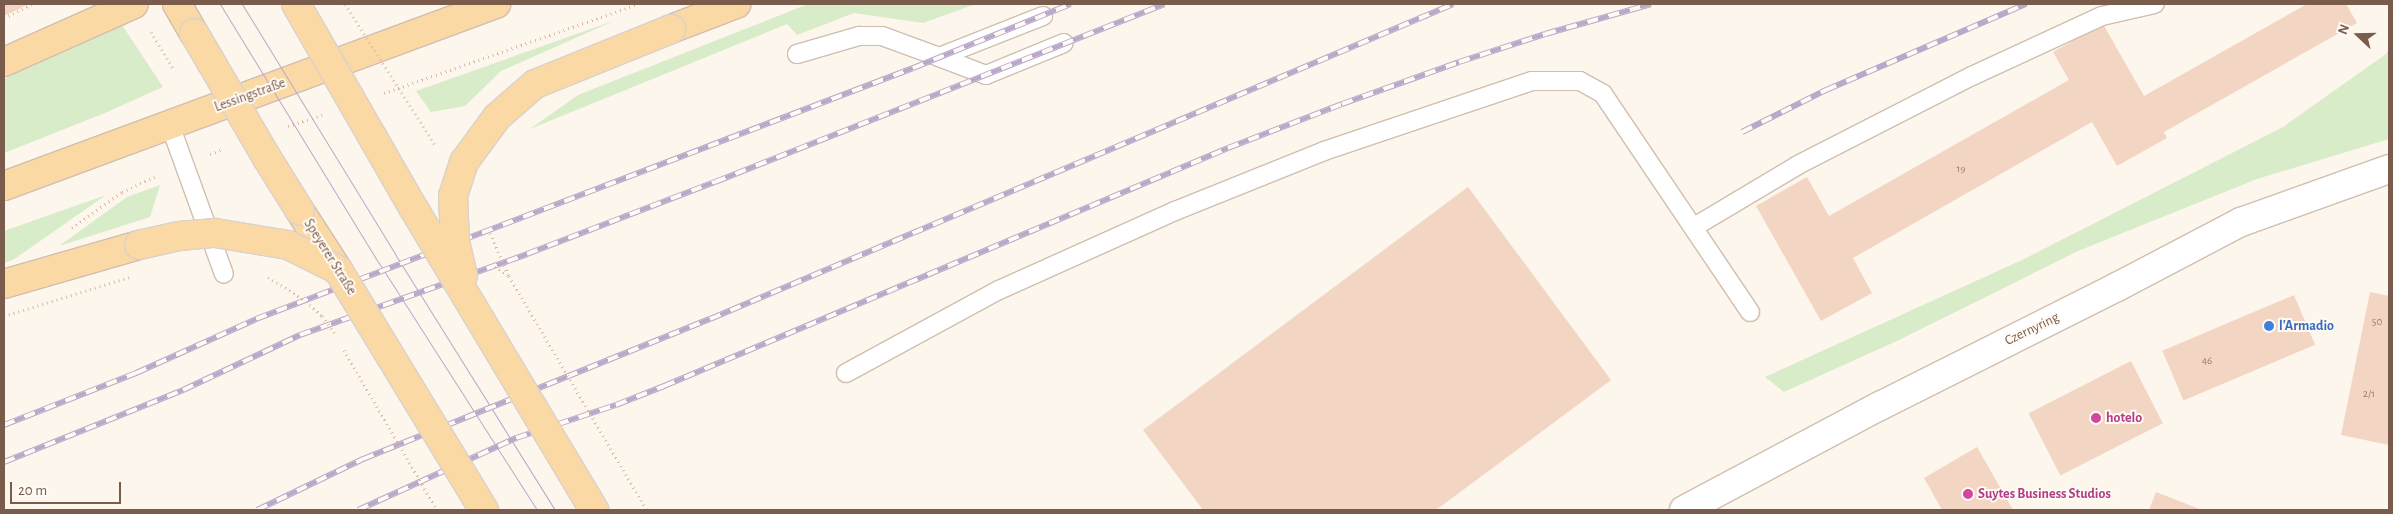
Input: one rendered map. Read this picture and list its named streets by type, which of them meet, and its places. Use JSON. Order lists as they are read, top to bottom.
{
  "streets": {
    "main road": ["Lessingstraße", "Speyerer Straße", "Czernyring"]
  },
  "places": ["l'Armadio", "hotelo", "Suytes Business Studios"],
  "house_numbers": [
    "19",
    "50",
    "46",
    "2/1"
  ],
  "scale_bar": "20 m",
  "north": "left"
}
